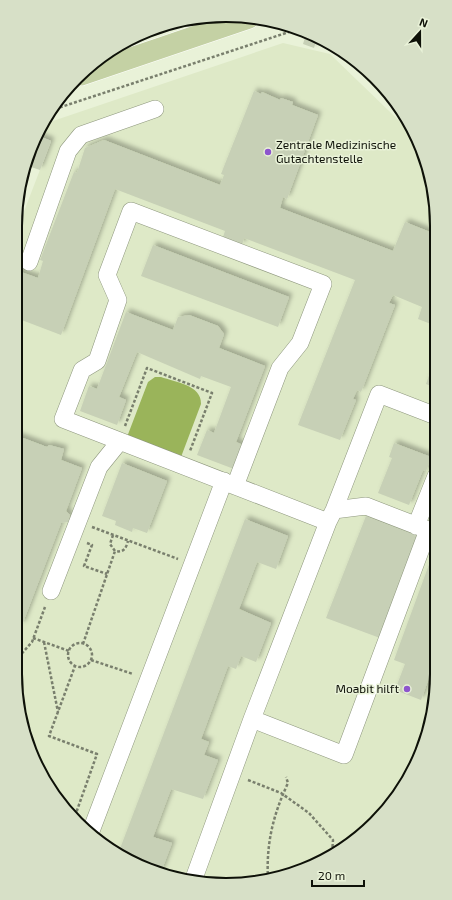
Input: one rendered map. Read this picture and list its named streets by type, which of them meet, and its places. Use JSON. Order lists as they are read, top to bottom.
{
  "places": ["Zentrale Medizinische Gutachtenstelle", "Moabit hilft"],
  "scale_bar": "20 m",
  "north": "top"
}
